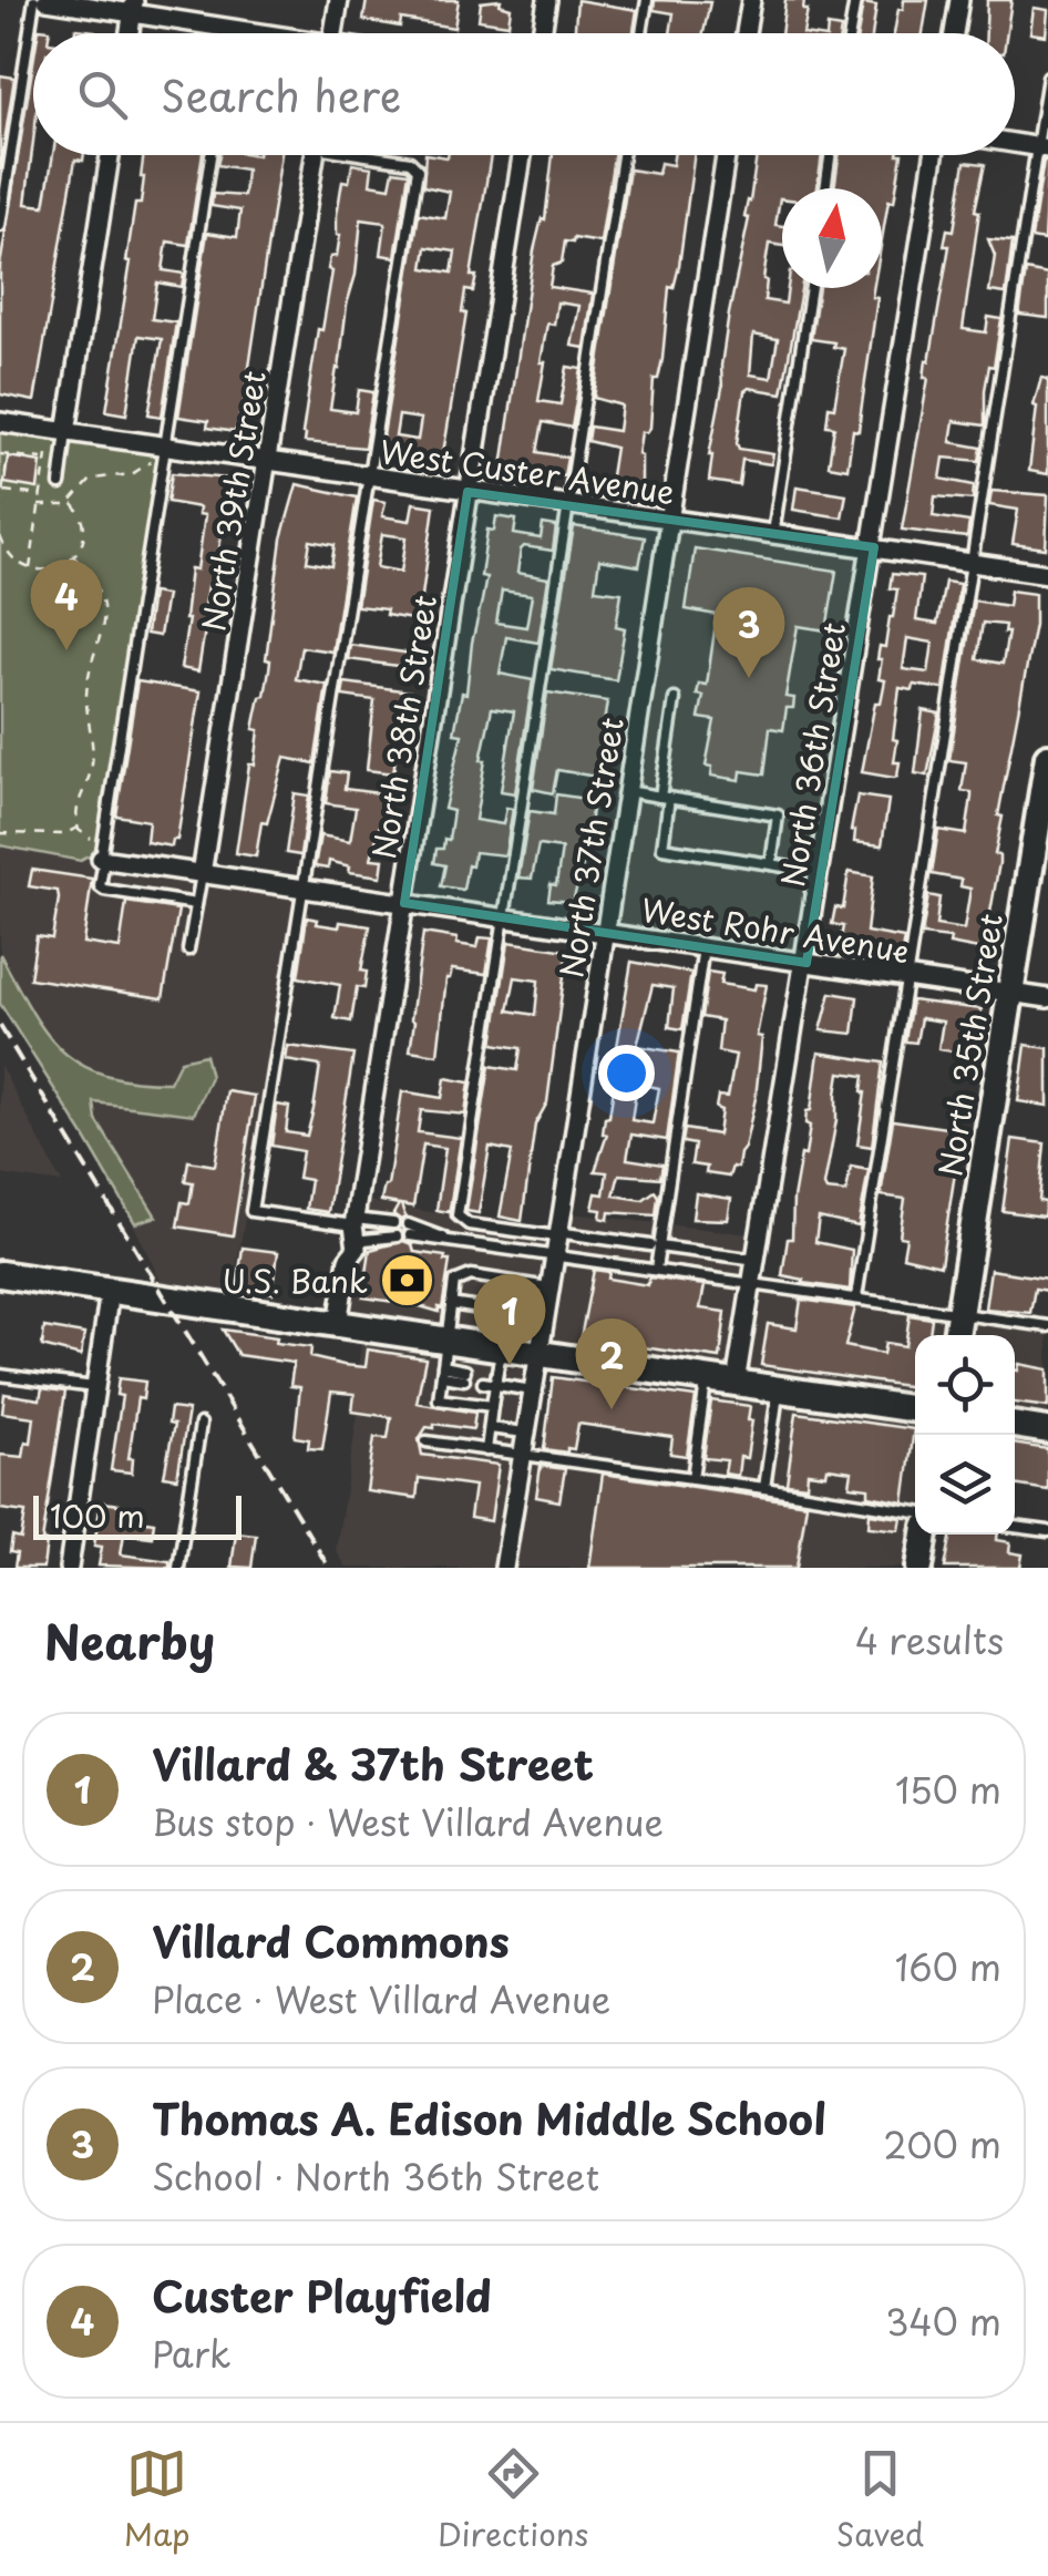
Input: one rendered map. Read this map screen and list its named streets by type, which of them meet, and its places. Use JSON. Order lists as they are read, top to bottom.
{
  "streets": {
    "street": [
      "West Custer Avenue",
      "North 39th Street",
      "North 38th Street",
      "North 36th Street",
      "North 37th Street",
      "West Rohr Avenue",
      "North 35th Street"
    ]
  },
  "crossings": [
    ["West Custer Avenue", "North 39th Street"],
    ["West Custer Avenue", "North 38th Street"],
    ["West Custer Avenue", "North 36th Street"],
    ["West Custer Avenue", "North 37th Street"],
    ["North 39th Street", "West Rohr Avenue"],
    ["North 38th Street", "West Rohr Avenue"],
    ["North 36th Street", "West Rohr Avenue"],
    ["North 37th Street", "West Rohr Avenue"],
    ["West Rohr Avenue", "North 35th Street"]
  ],
  "places": {
    "bank": ["U.S. Bank"]
  },
  "scale_bar": "100 m",
  "north": "top",
  "page": {
    "search": "Search here",
    "pins": [
      "4",
      "3",
      "1",
      "2"
    ],
    "scale": "100 m",
    "heading": ["Nearby", "4 results"],
    "list": [
      {
        "mark": "1",
        "name": "Villard & 37th Street",
        "note": "Bus stop · West Villard Avenue",
        "value": "150 m"
      },
      {
        "mark": "2",
        "name": "Villard Commons",
        "note": "Place · West Villard Avenue",
        "value": "160 m"
      },
      {
        "mark": "3",
        "name": "Thomas A. Edison Middle School",
        "note": "School · North 36th Street",
        "value": "200 m"
      },
      {
        "mark": "4",
        "name": "Custer Playfield",
        "note": "Park",
        "value": "340 m"
      }
    ],
    "nav": ["Map", "Directions", "Saved"]
  }
}
